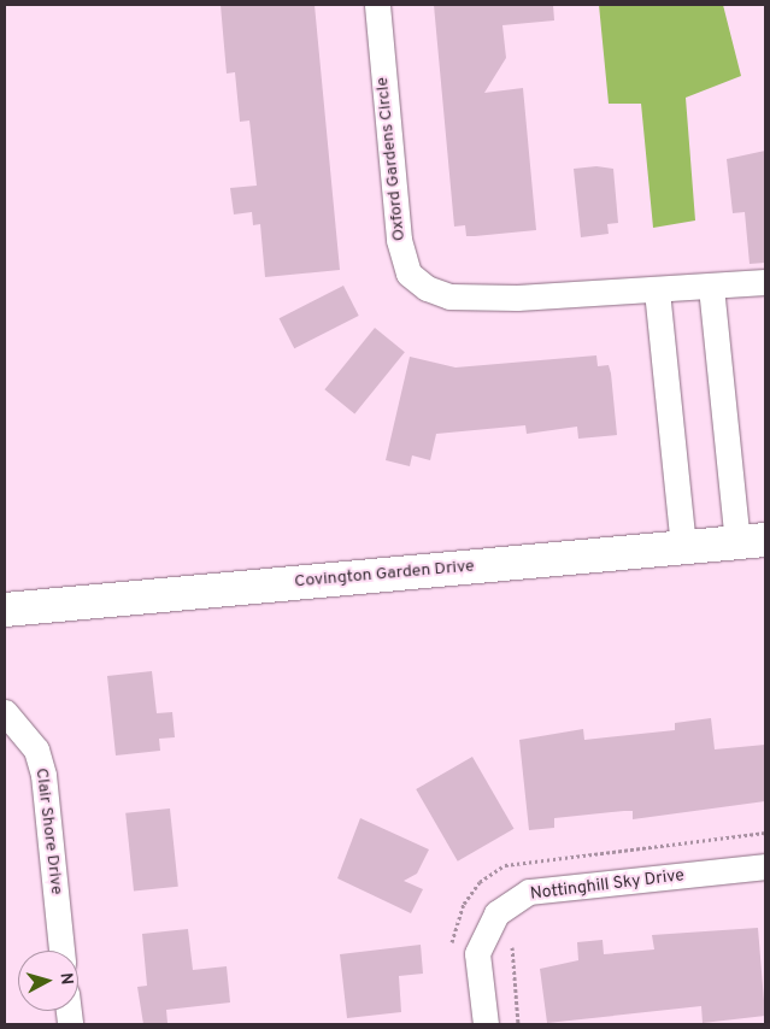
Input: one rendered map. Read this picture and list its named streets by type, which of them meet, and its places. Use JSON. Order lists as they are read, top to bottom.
{
  "streets": {
    "street": [
      "Oxford Gardens Circle",
      "Covington Garden Drive",
      "Clair Shore Drive",
      "Nottinghill Sky Drive"
    ]
  },
  "north": "right"
}
